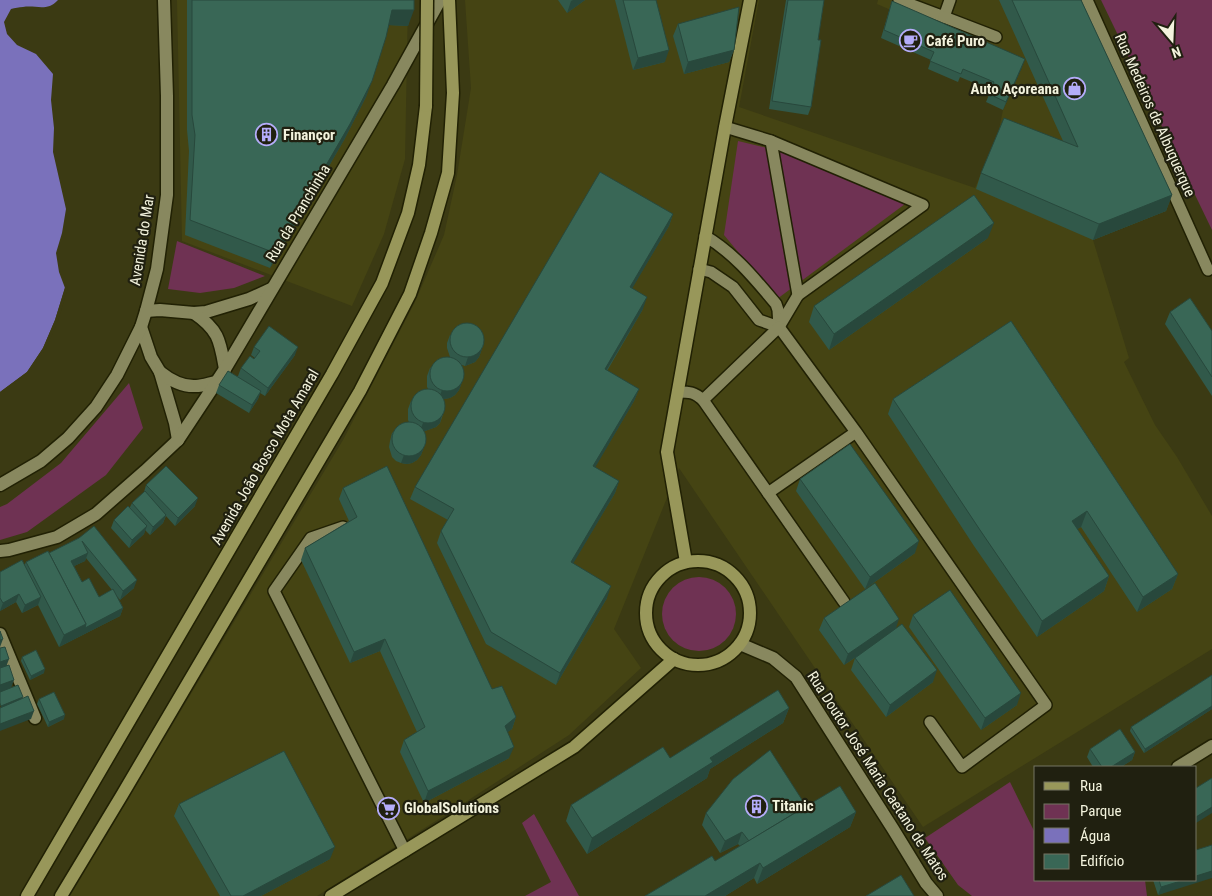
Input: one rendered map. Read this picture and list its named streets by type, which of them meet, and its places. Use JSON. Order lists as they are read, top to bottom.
{
  "streets": {
    "main road": ["Avenida João Bosco Mota Amaral"],
    "street": ["Rua da Pranchinha", "Avenida do Mar", "Rua Doutor José Maria Caetano de Matos"],
    "lane": ["Rua Medeiros de Albuquerque"]
  },
  "crossings": [
    ["Rua da Pranchinha", "Avenida do Mar"]
  ],
  "places": {
    "cafe": ["Café Puro"],
    "shop": ["Auto Açoreana"],
    "building": ["Finançor", "Titanic"],
    "supermarket": ["GlobalSolutions"]
  },
  "legend": [
    "Rua",
    "Parque",
    "Água",
    "Edifício"
  ],
  "north": "bottom"
}
